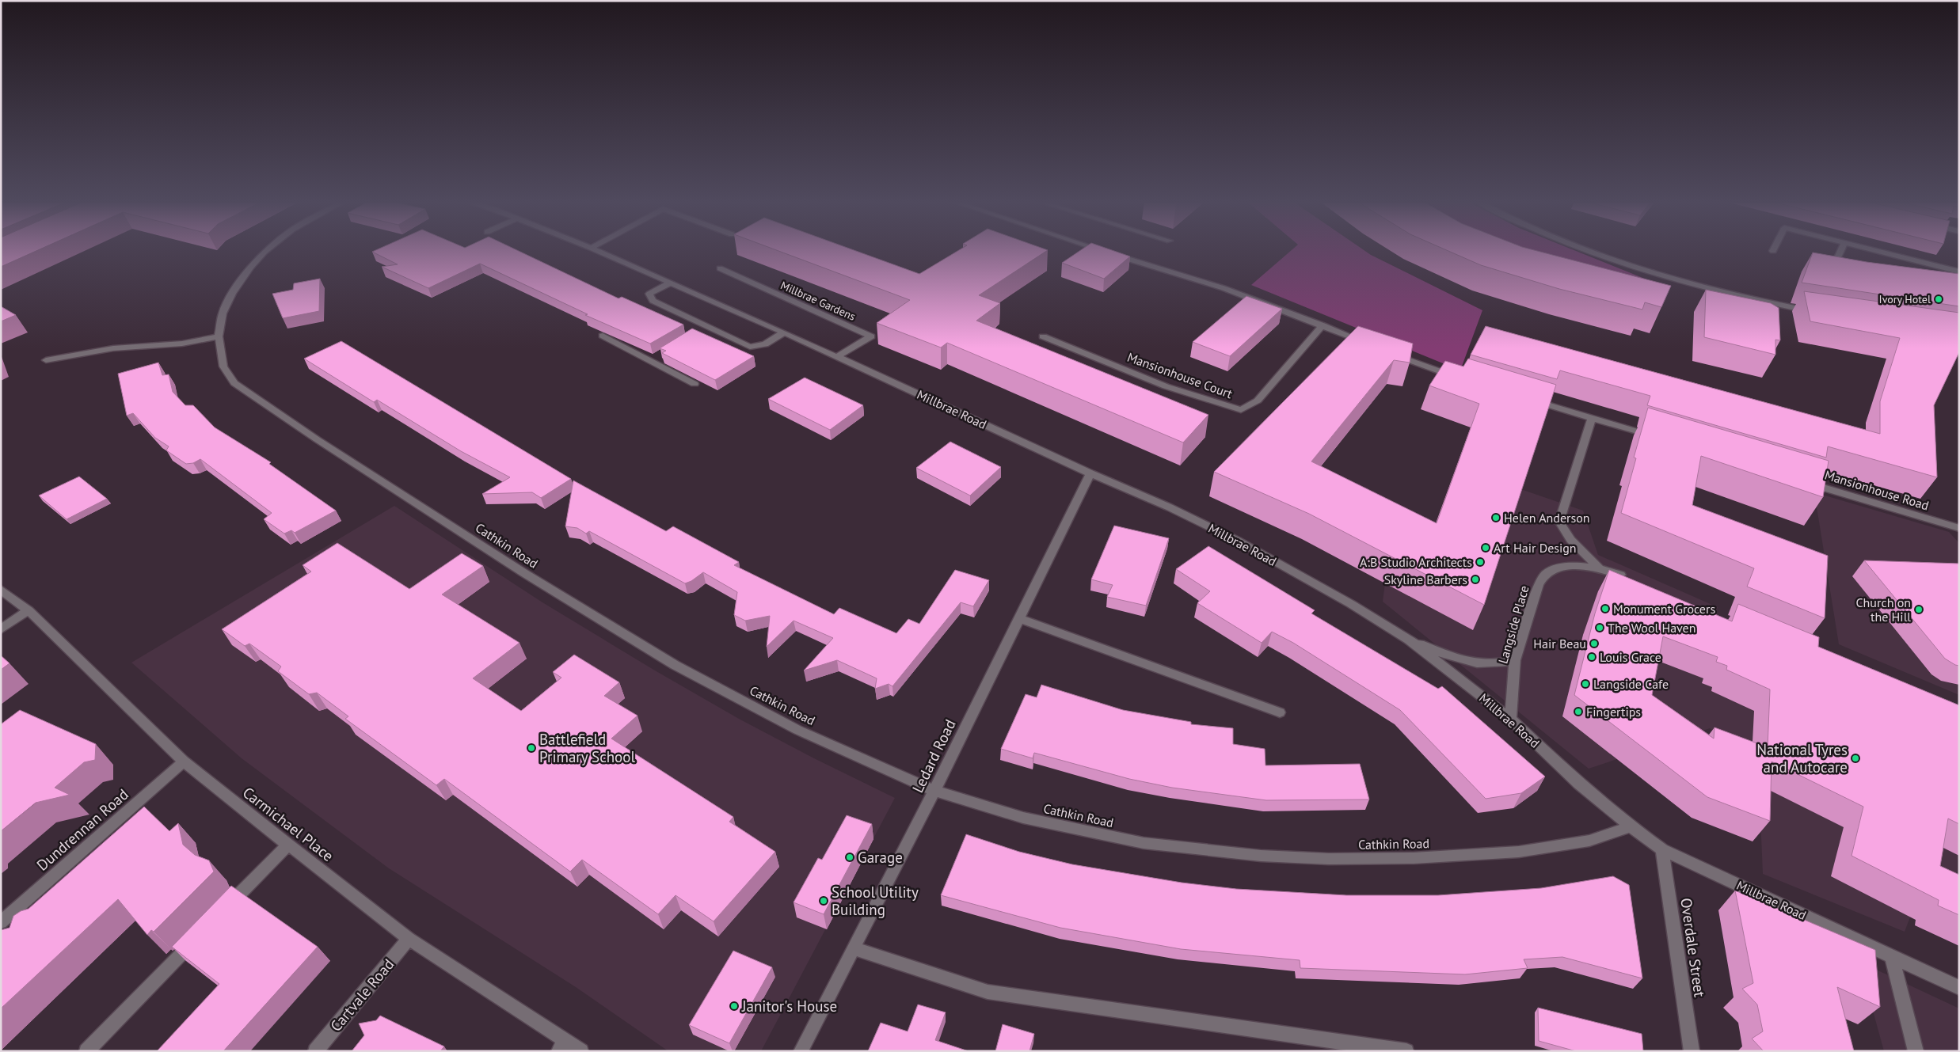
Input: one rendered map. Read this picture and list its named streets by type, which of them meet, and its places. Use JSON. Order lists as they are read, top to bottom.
{
  "streets": {
    "street": [
      "Millbrae Gardens",
      "Mansionhouse Court",
      "Millbrae Road",
      "Mansionhouse Road",
      "Cathkin Road",
      "Langside Place",
      "Ledard Road",
      "Carmichael Place",
      "Dundrennan Road",
      "Overdale Street",
      "Cartvale Road"
    ]
  },
  "crossings": [
    ["Millbrae Gardens", "Millbrae Road"],
    ["Millbrae Road", "Cathkin Road"],
    ["Millbrae Road", "Langside Place"],
    ["Millbrae Road", "Ledard Road"],
    ["Millbrae Road", "Overdale Street"],
    ["Cathkin Road", "Ledard Road"],
    ["Carmichael Place", "Dundrennan Road"],
    ["Carmichael Place", "Cartvale Road"]
  ],
  "places": [
    "Ivory Hotel",
    "Helen Anderson",
    "Art Hair Design",
    "A:B Studio Architects",
    "Skyline Barbers",
    "Monument Grocers",
    "Church on the Hill",
    "The Wool Haven",
    "Hair Beau",
    "Louis Grace",
    "Langside Cafe",
    "Fingertips",
    "Battlefield Primary School",
    "National Tyres and Autocare",
    "Garage",
    "School Utility Building",
    "Janitor's House"
  ]
}
